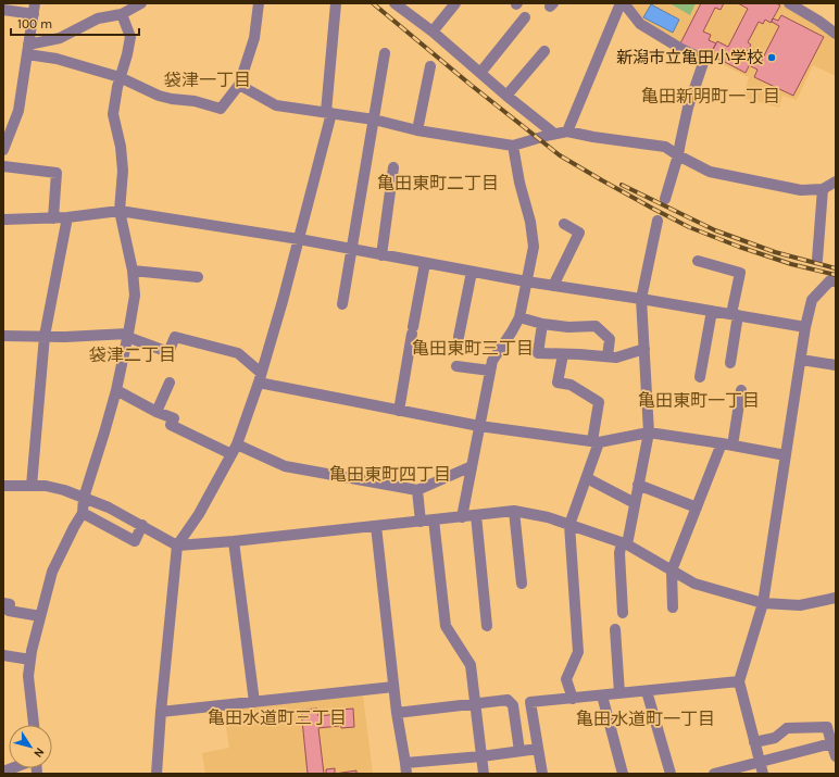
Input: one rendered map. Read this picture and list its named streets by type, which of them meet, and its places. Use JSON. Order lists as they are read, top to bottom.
{
  "districts": [
    "袋津一丁目",
    "亀田新明町一丁目",
    "亀田東町二丁目",
    "亀田東町三丁目",
    "袋津二丁目",
    "亀田東町一丁目",
    "亀田東町四丁目",
    "亀田水道町三丁目",
    "亀田水道町一丁目"
  ],
  "places": ["新潟市立亀田小学校"],
  "scale_bar": "100 m",
  "north": "bottom right"
}
